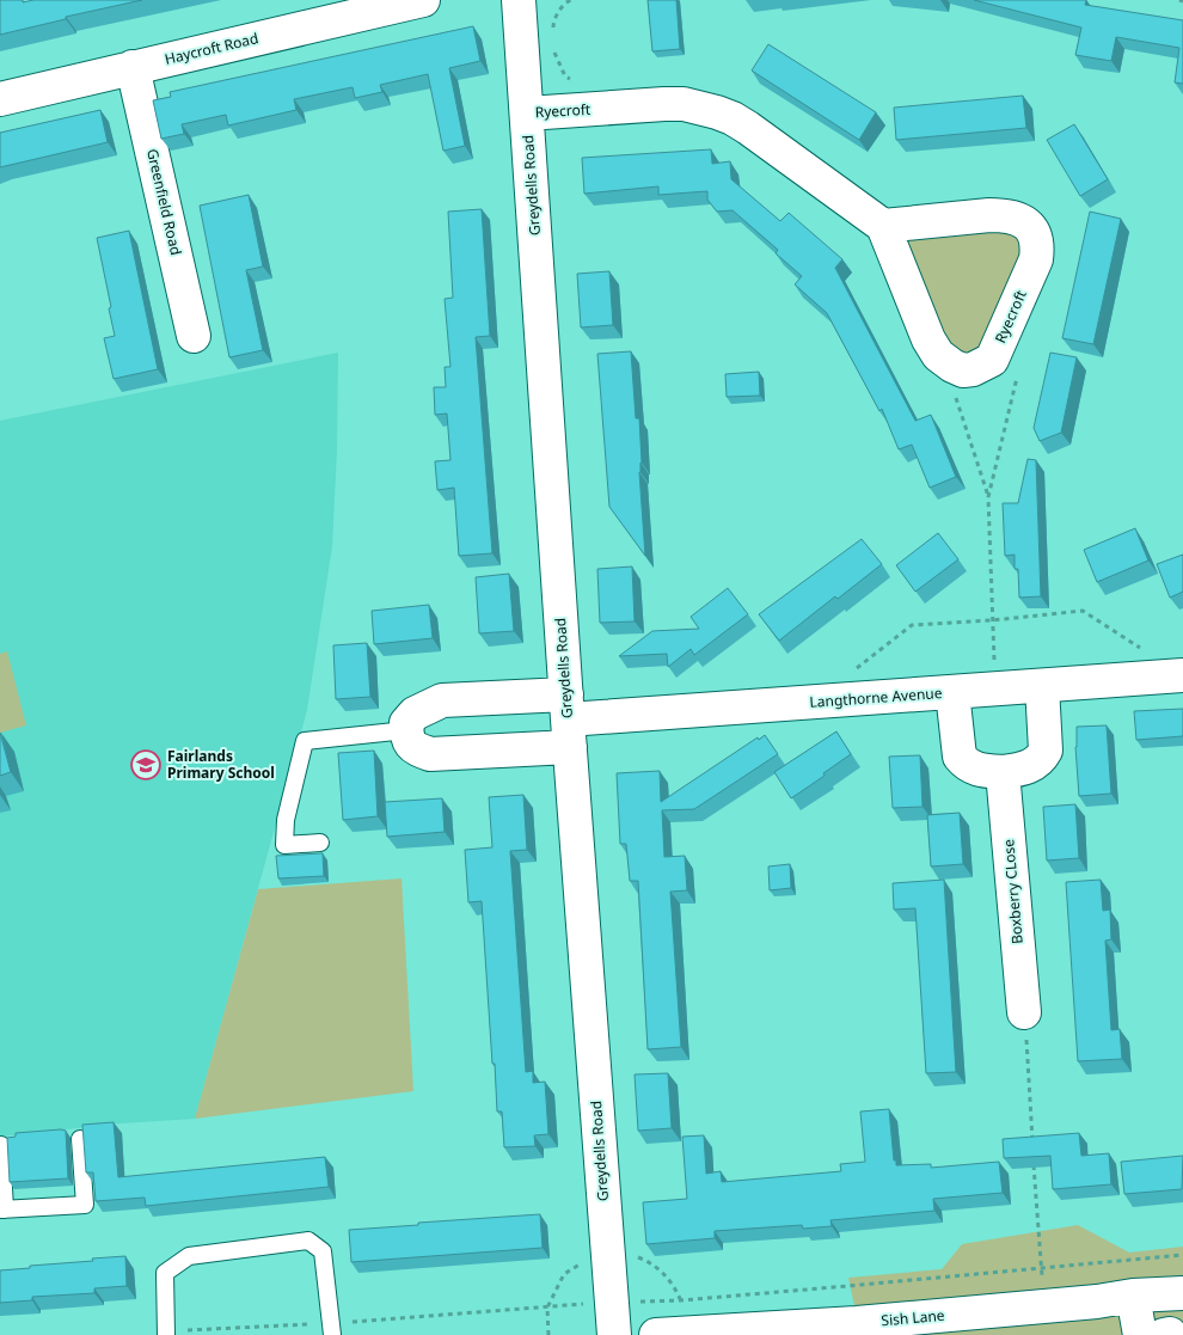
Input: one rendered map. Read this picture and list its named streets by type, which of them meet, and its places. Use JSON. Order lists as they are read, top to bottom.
{
  "streets": {
    "street": [
      "Haycroft Road",
      "Ryecroft",
      "Greydells Road",
      "Greenfield Road",
      "Langthorne Avenue",
      "Boxberry CLose",
      "Sish Lane"
    ]
  },
  "crossings": [
    ["Haycroft Road", "Greenfield Road"],
    ["Ryecroft", "Greydells Road"],
    ["Greydells Road", "Langthorne Avenue"]
  ],
  "places": {
    "school or university": ["Fairlands Primary School"]
  }
}
